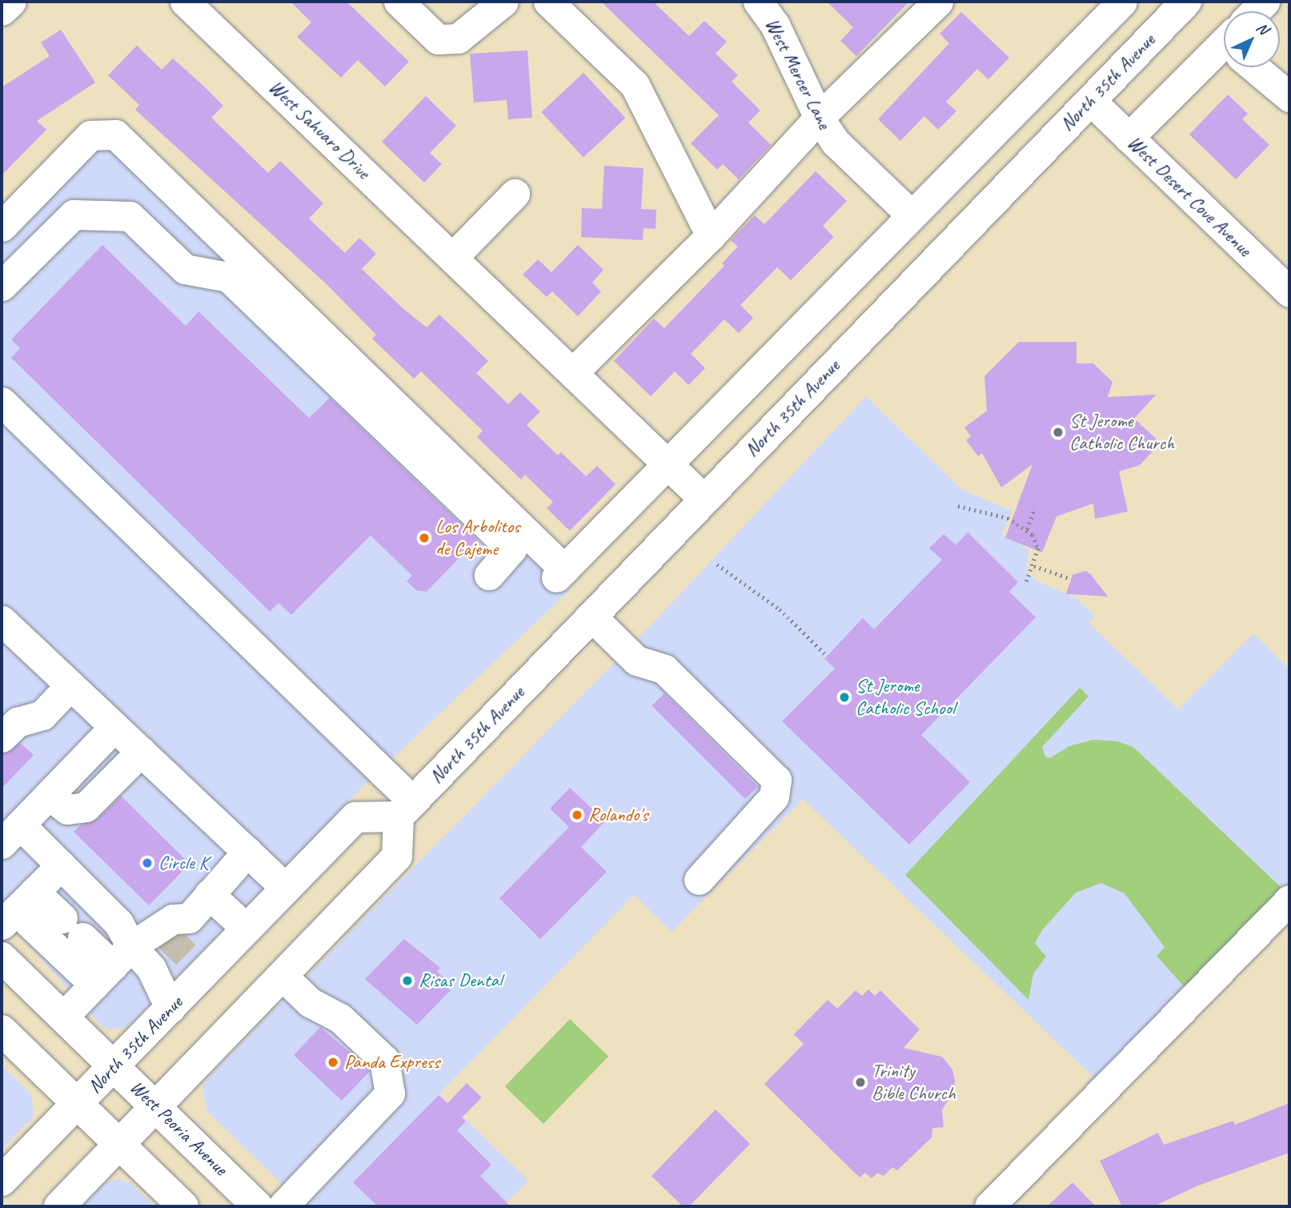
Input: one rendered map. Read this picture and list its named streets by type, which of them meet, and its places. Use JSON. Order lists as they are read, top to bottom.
{
  "streets": {
    "main road": ["North 35th Avenue", "West Peoria Avenue"],
    "street": ["West Mercer Lane", "West Sahuaro Drive", "West Desert Cove Avenue"]
  },
  "crossings": [
    ["North 35th Avenue", "West Sahuaro Drive"],
    ["North 35th Avenue", "West Desert Cove Avenue"],
    ["North 35th Avenue", "West Peoria Avenue"]
  ],
  "places": [
    "St Jerome Catholic Church",
    "Los Arbolitos de Cajeme",
    "St Jerome Catholic School",
    "Rolando's",
    "Circle K",
    "Risas Dental",
    "Panda Express",
    "Trinity Bible Church"
  ],
  "north": "top right"
}
